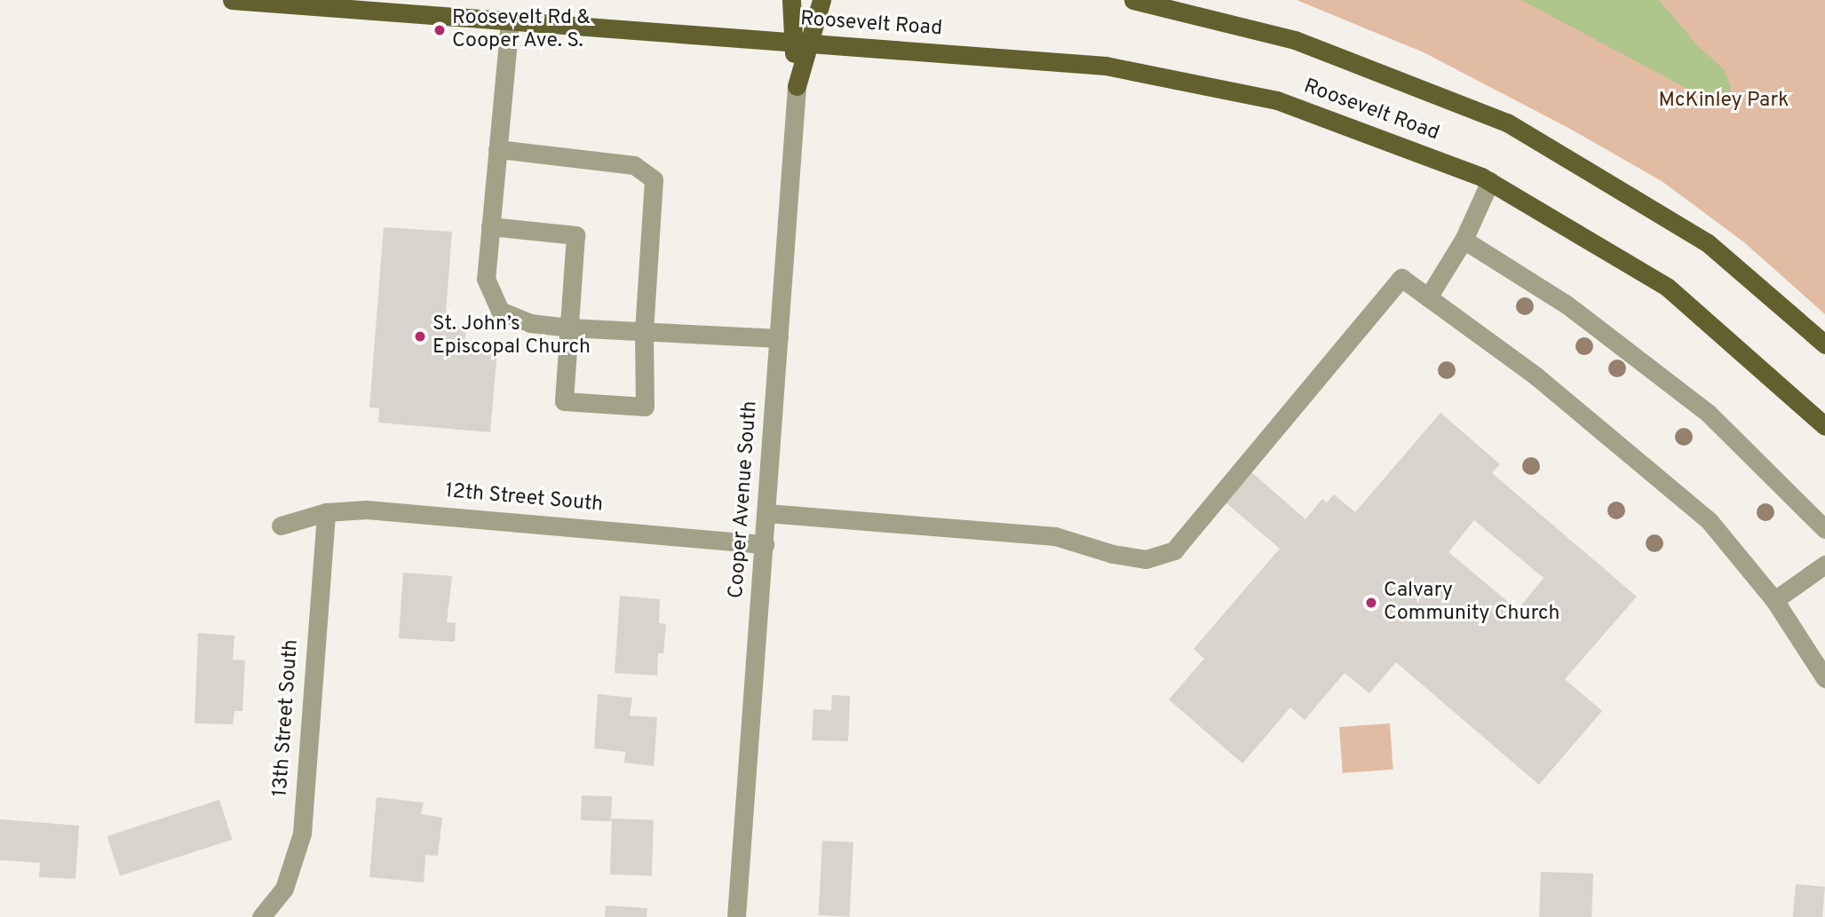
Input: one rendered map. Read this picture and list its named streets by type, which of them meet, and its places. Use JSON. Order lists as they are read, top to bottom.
{
  "streets": {
    "main road": ["Roosevelt Road", "Cooper Avenue South"],
    "street": ["12th Street South", "13th Street South"]
  },
  "crossings": [
    ["Roosevelt Road", "Cooper Avenue South"],
    ["12th Street South", "Cooper Avenue South"],
    ["12th Street South", "13th Street South"]
  ],
  "parks": ["McKinley Park"],
  "places": ["Roosevelt Rd & Cooper Ave. S.", "St. John’s Episcopal Church", "Calvary Community Church"]
}
